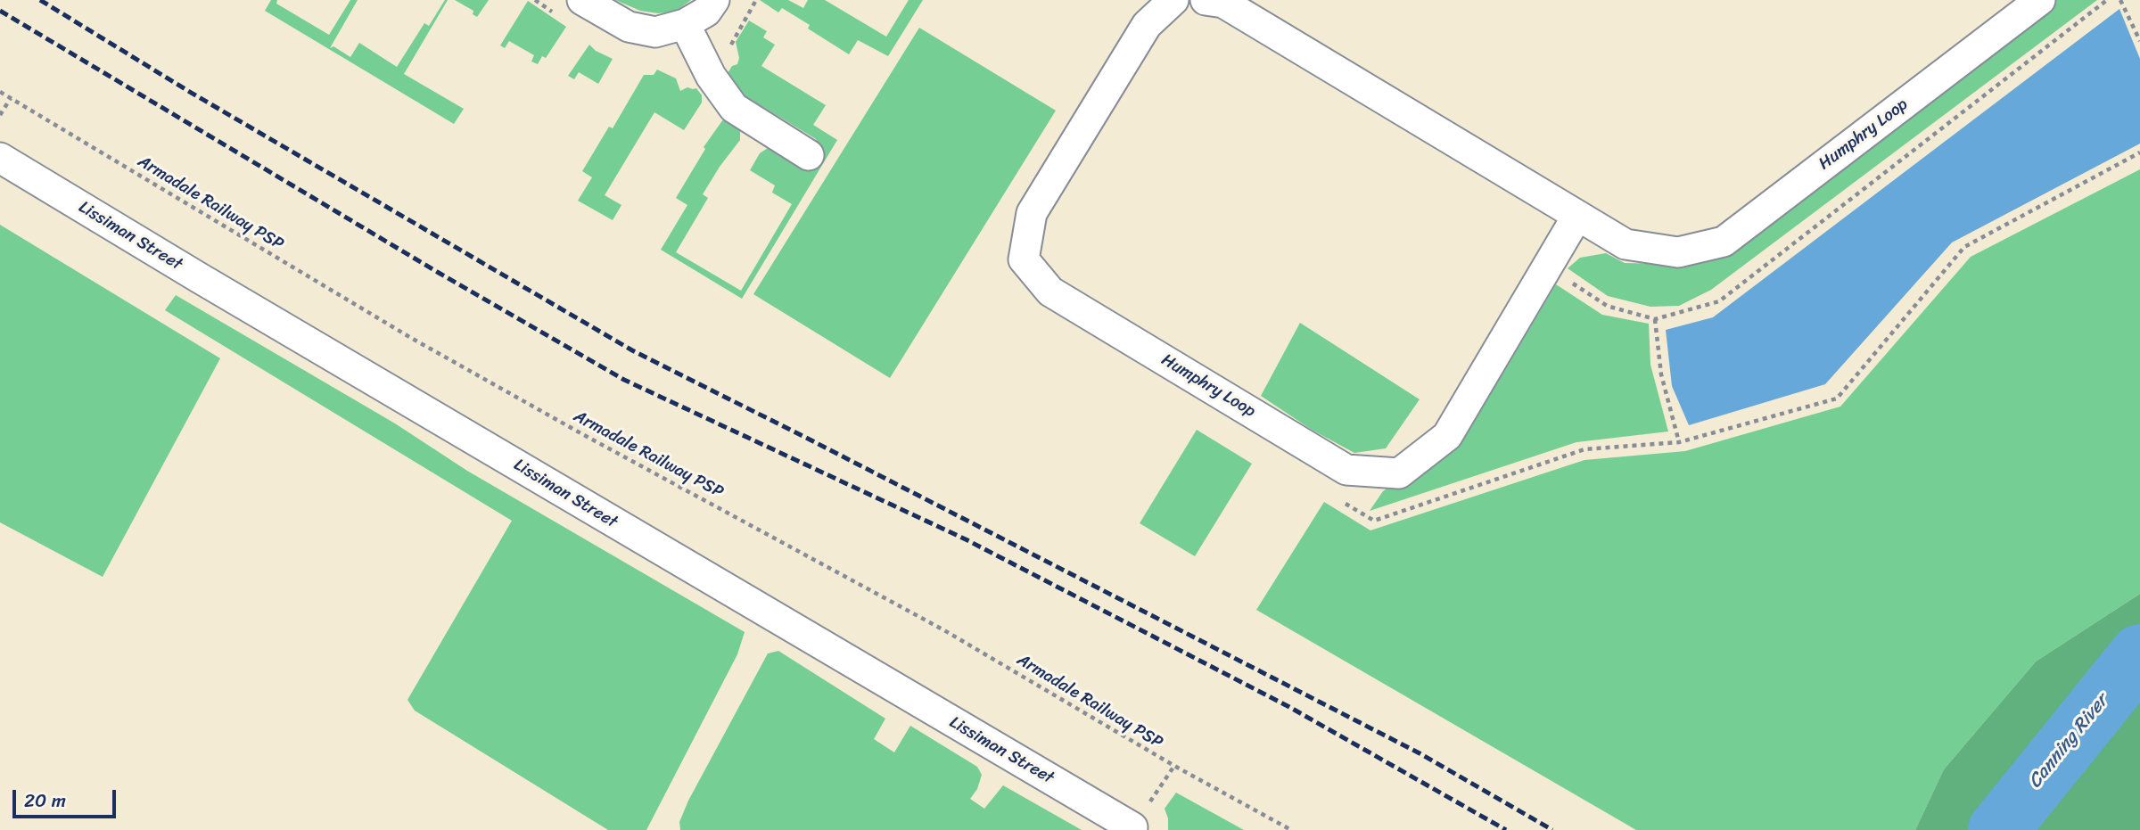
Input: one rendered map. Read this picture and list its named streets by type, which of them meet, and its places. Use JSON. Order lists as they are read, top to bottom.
{
  "streets": {
    "street": ["Humphry Loop", "Lissiman Street"],
    "path": ["Armadale Railway PSP"]
  },
  "water": ["Canning River"],
  "scale_bar": "20 m"
}
